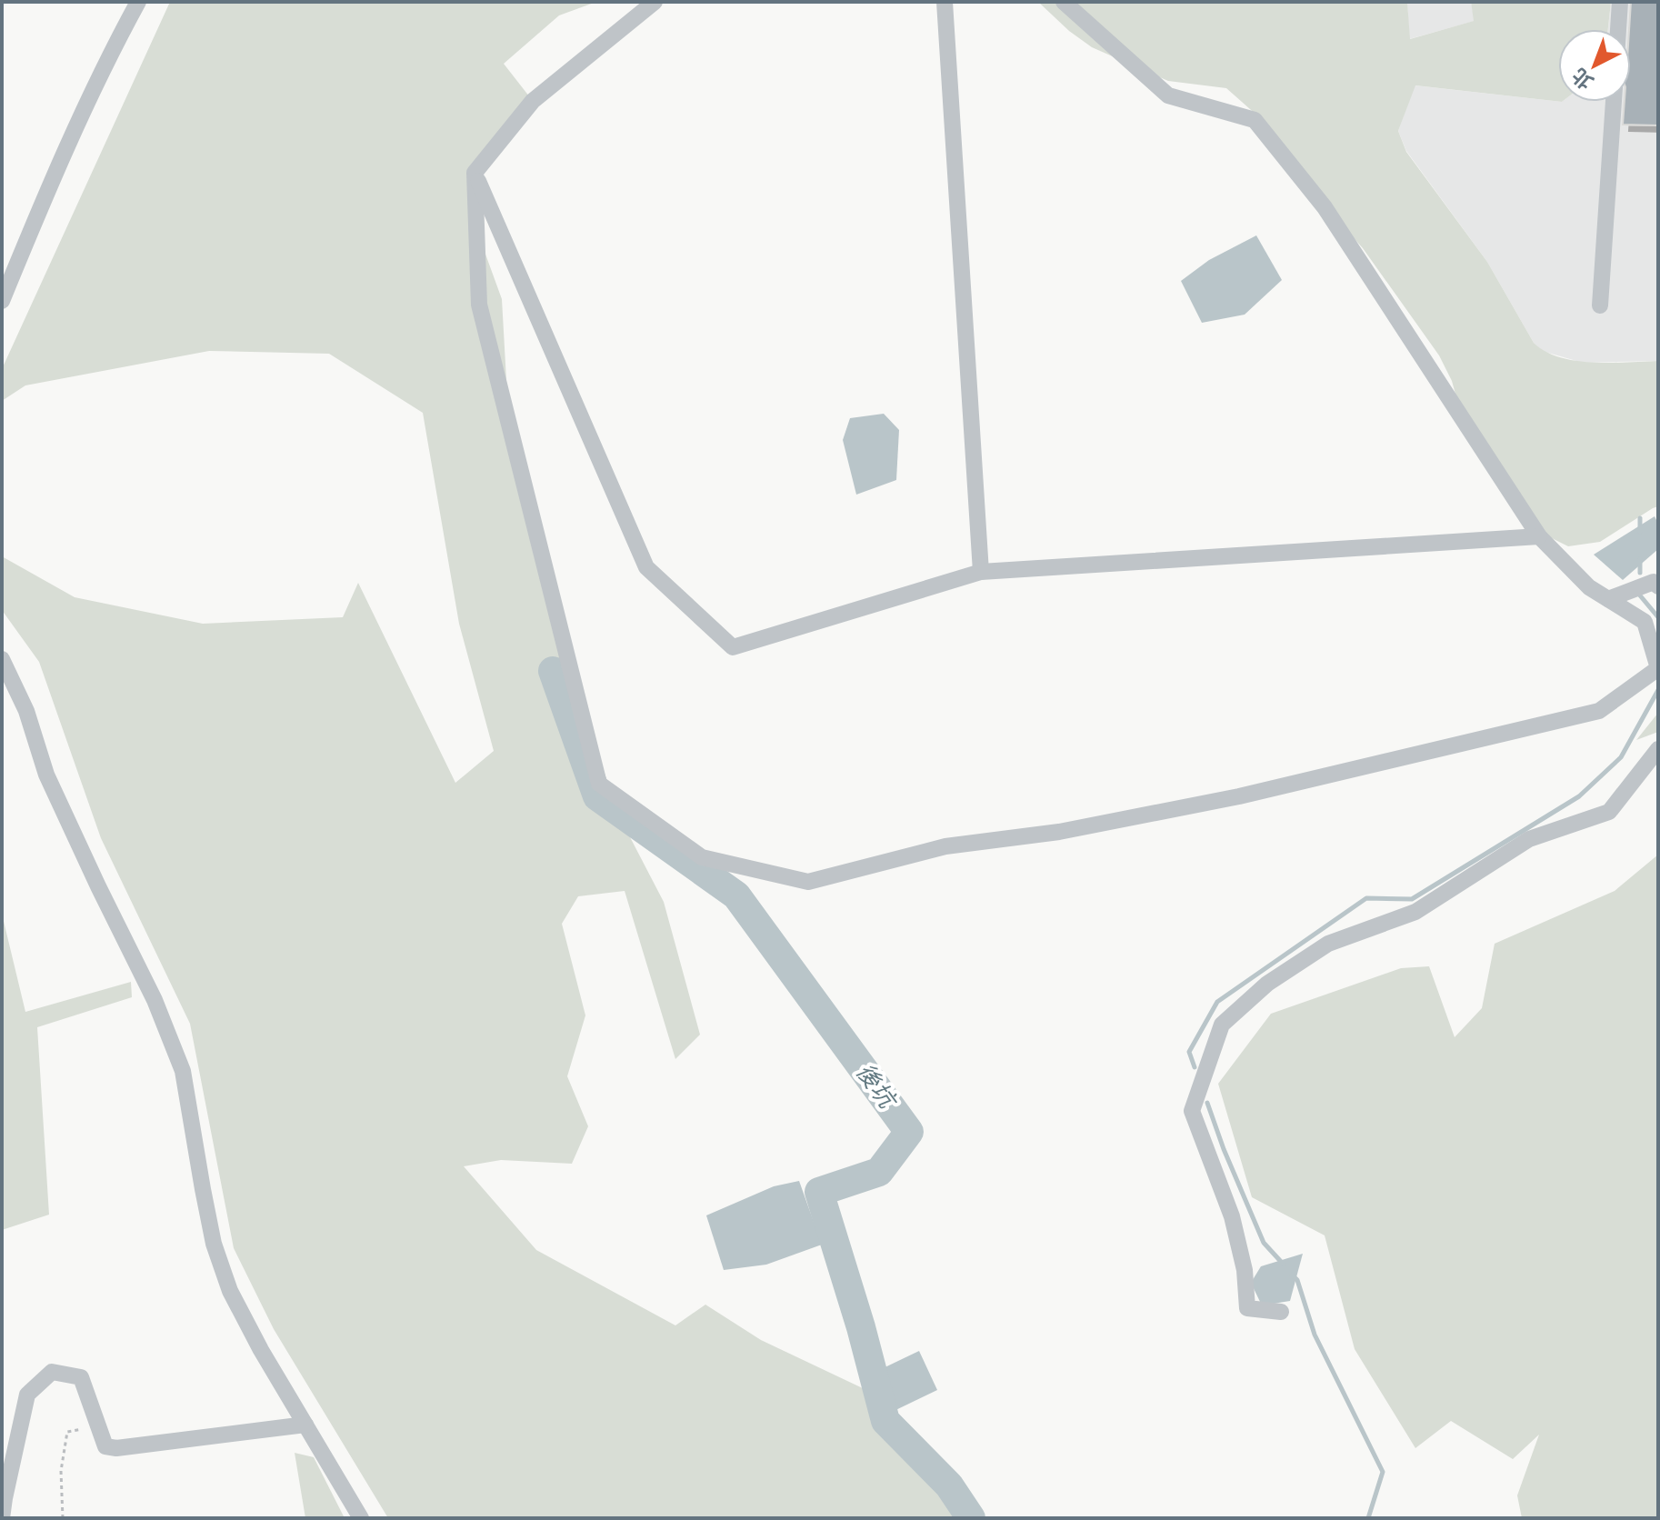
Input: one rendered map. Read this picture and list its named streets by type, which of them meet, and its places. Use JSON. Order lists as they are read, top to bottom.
{
  "water": ["後坑"],
  "north": "bottom left"
}
